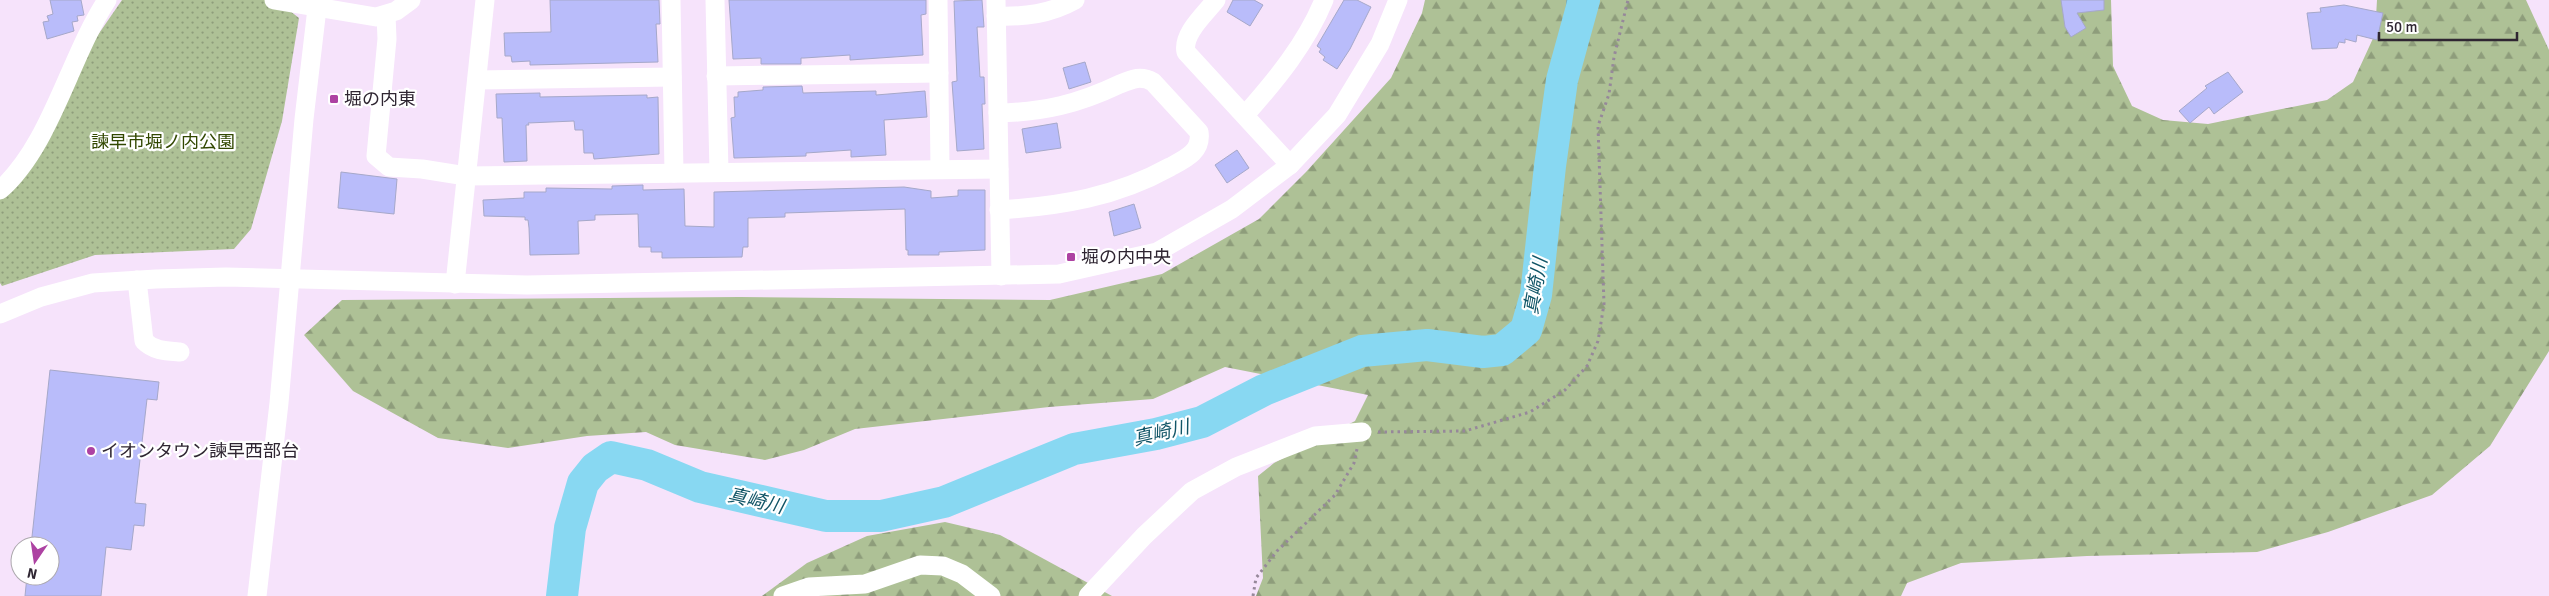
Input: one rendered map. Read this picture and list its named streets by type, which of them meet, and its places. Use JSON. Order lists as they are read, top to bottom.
{
  "water": ["真崎川"],
  "parks": ["諫早市堀ノ内公園"],
  "places": {
    "transit": ["堀の内東", "堀の内中央"],
    "other": ["イオンタウン諫早西部台"]
  },
  "scale_bar": "50 m",
  "north": "bottom"
}
